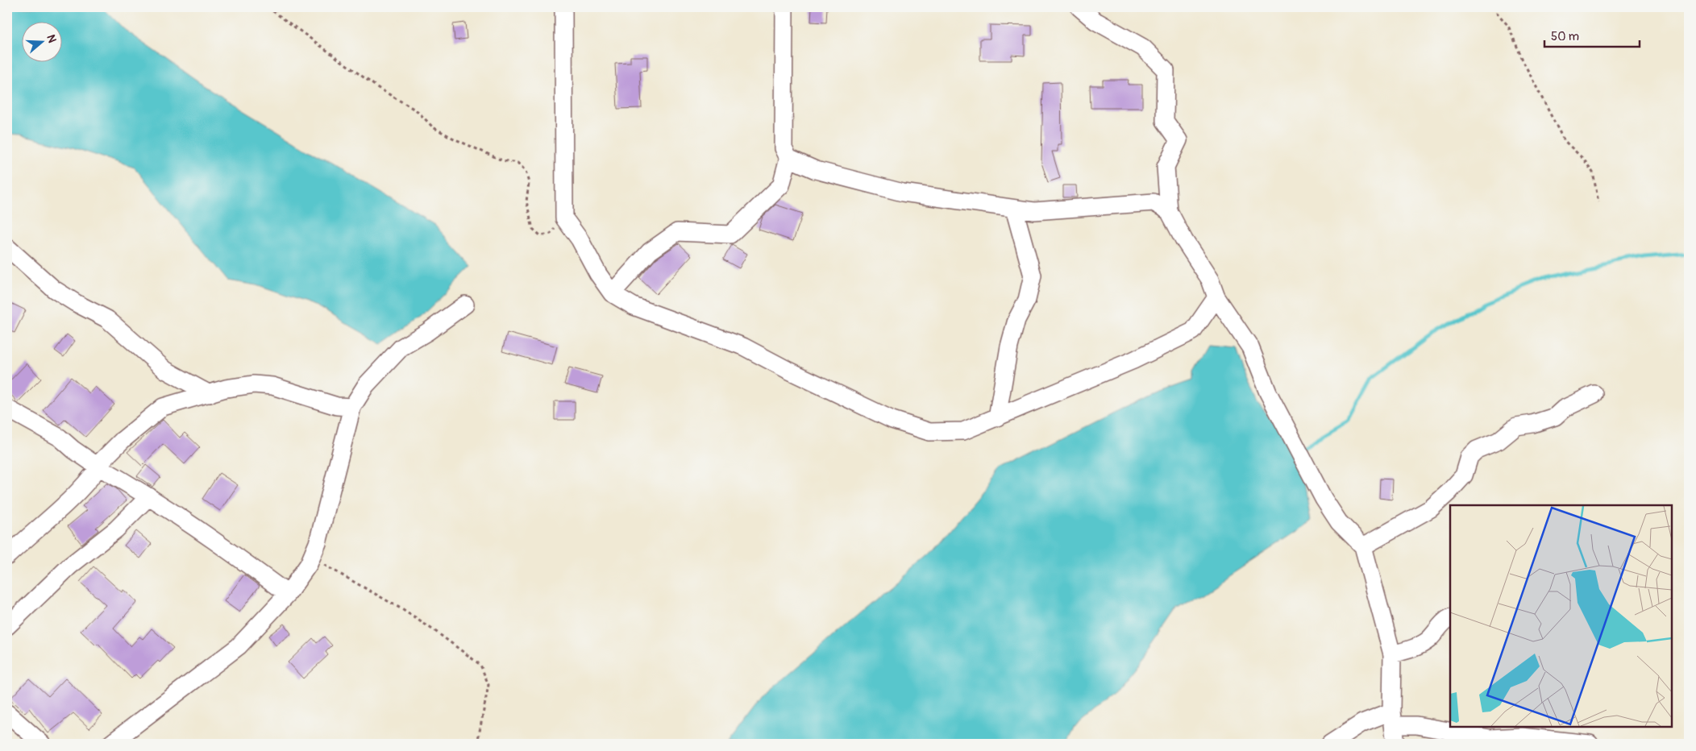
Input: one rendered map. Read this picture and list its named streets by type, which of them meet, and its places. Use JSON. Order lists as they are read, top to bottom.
{
  "scale_bar": "50 m",
  "north": "right"
}
